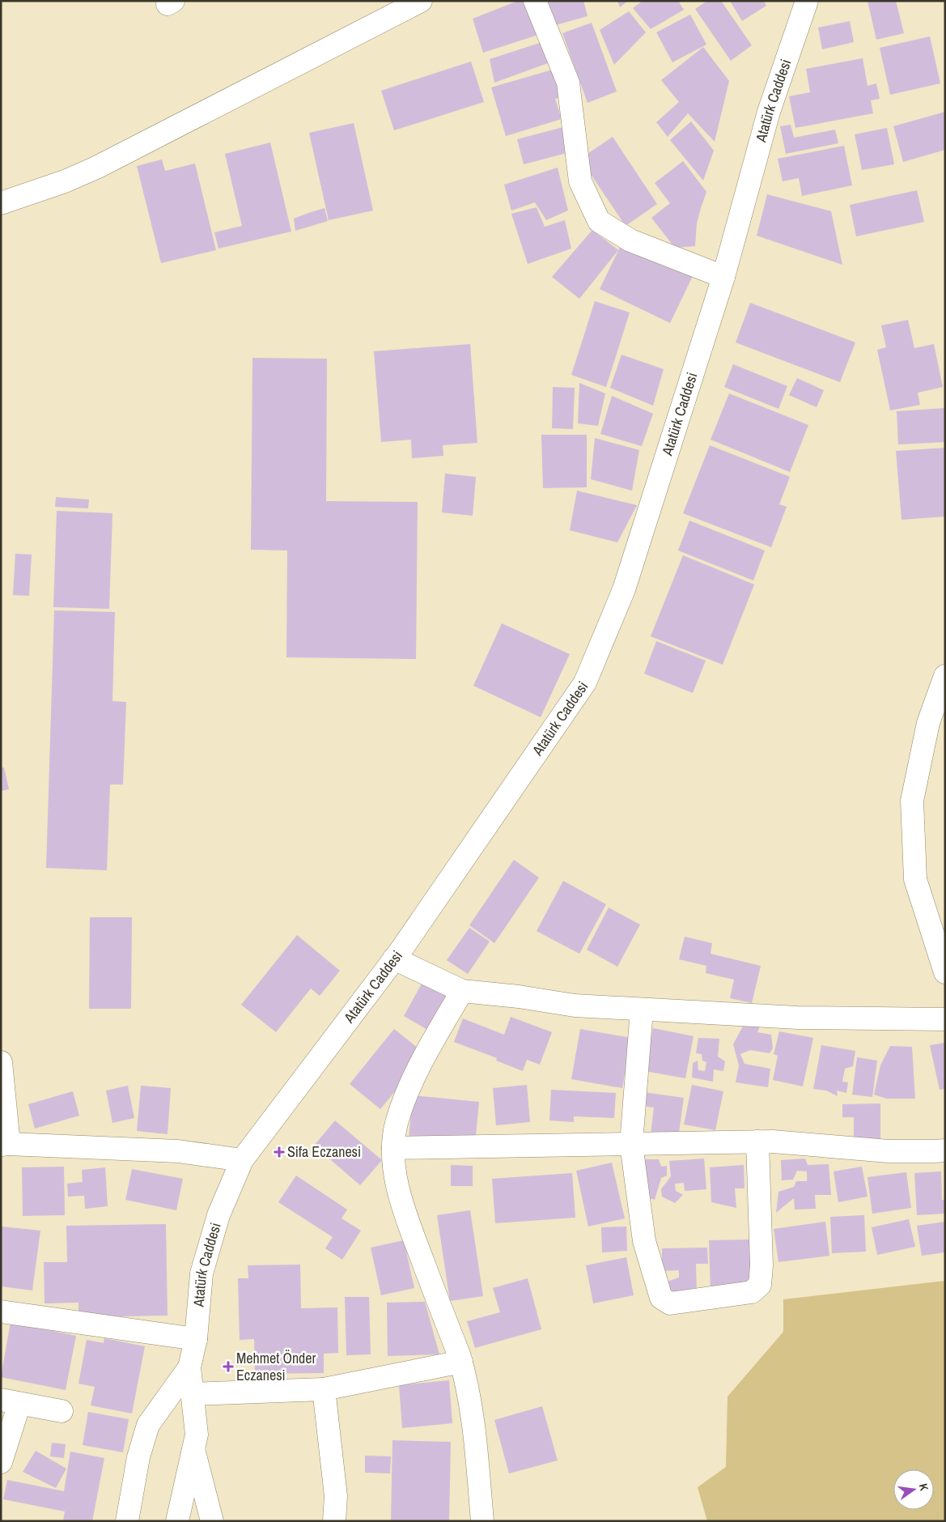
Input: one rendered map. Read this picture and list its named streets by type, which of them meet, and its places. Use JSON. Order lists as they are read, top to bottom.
{
  "streets": {
    "street": ["Atatürk Caddesi"]
  },
  "places": {
    "health": ["Sifa Eczanesi", "Mehmet Önder Eczanesi"]
  },
  "north": "right"
}
